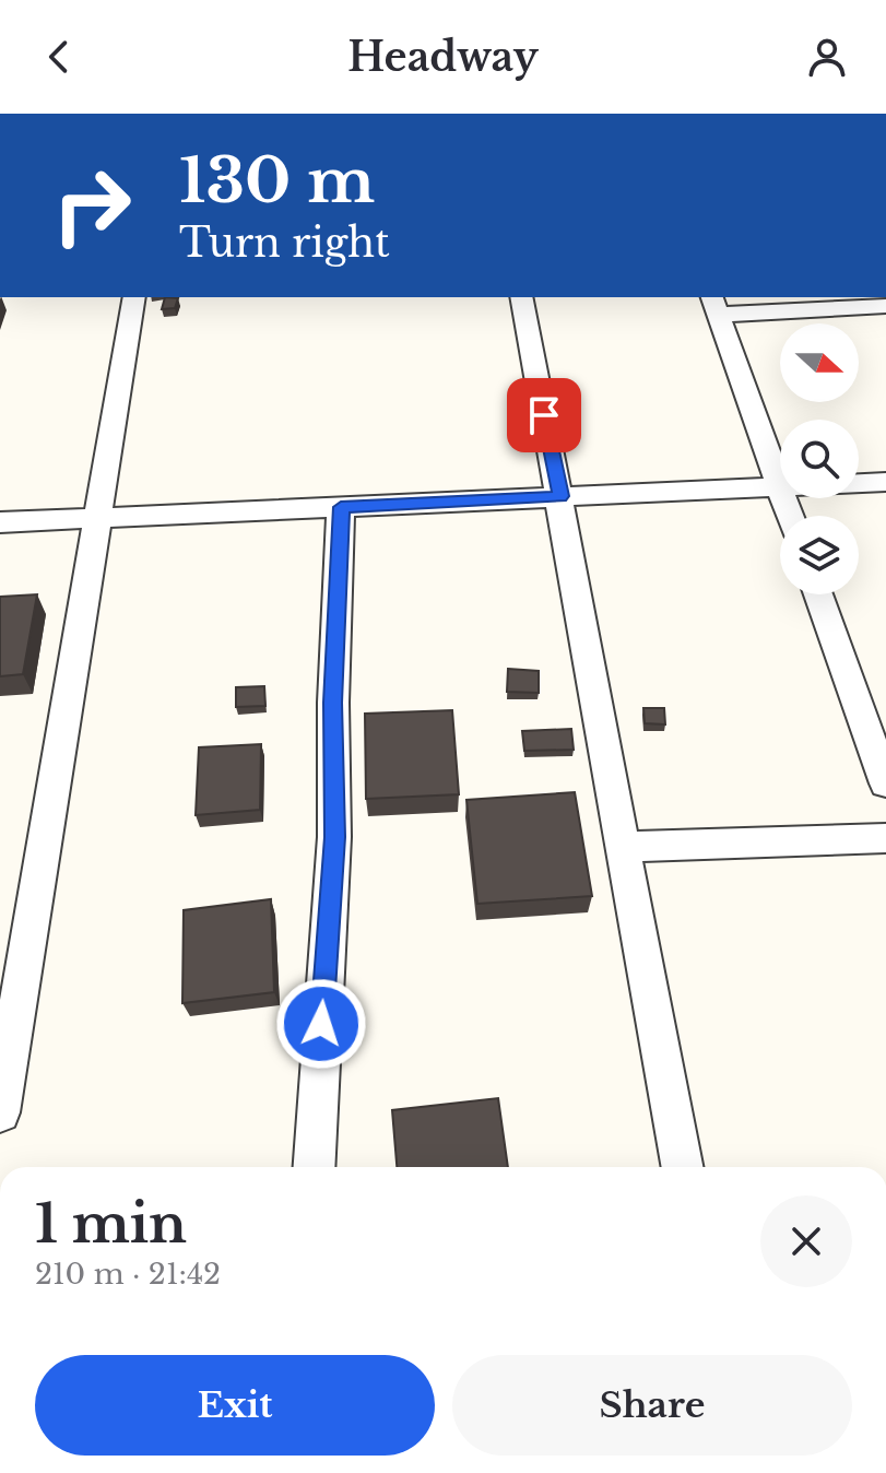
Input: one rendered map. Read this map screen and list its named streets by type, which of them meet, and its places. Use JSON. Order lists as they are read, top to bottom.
{
  "north": "right",
  "page": {
    "header": "Headway",
    "turn": ["130 m", "Turn right"],
    "heading": ["1 min", "210 m · 21:42"],
    "buttons": ["Exit", "Share"]
  }
}
